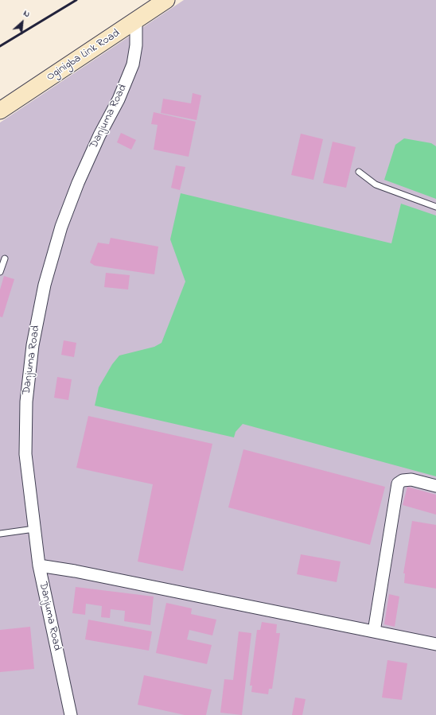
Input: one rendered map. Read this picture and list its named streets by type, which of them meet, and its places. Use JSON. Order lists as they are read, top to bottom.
{
  "streets": {
    "street": ["Oginigba Link Road", "Danjuma Road"]
  },
  "crossings": [
    ["Oginigba Link Road", "Danjuma Road"]
  ],
  "north": "top right"
}
